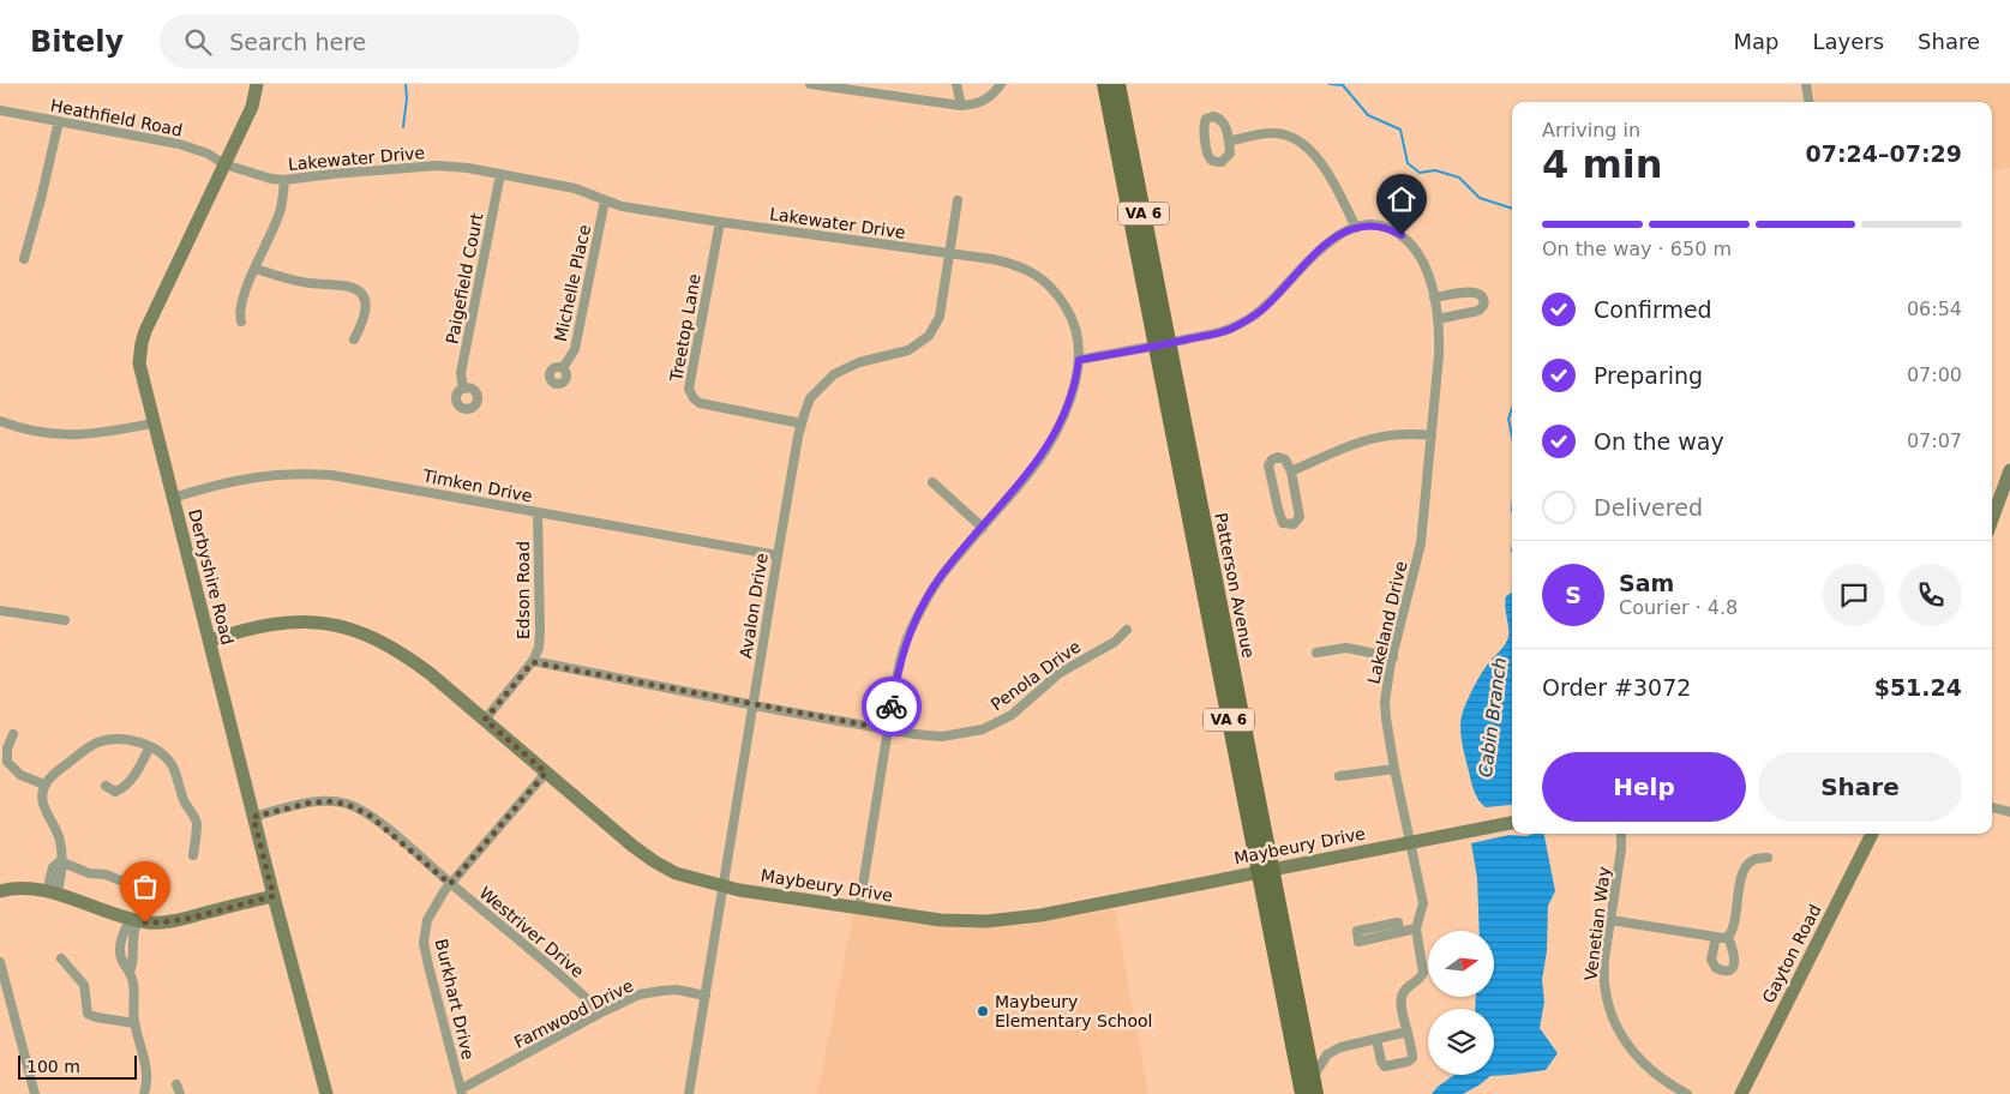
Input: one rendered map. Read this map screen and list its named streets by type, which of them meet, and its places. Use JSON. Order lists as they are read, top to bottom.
{
  "streets": {
    "main road": ["VA 6", "Patterson Avenue"],
    "street": [
      "Heathfield Road",
      "Lakewater Drive",
      "Paigefield Court",
      "Michelle Place",
      "Treetop Lane",
      "Timken Drive",
      "Derbyshire Road",
      "Edson Road",
      "Avalon Drive",
      "Lakeland Drive",
      "Penola Drive",
      "Maybeury Drive",
      "Venetian Way",
      "Westriver Drive",
      "Gayton Road",
      "Burkhart Drive",
      "Farnwood Drive"
    ]
  },
  "crossings": [
    ["Heathfield Road", "Lakewater Drive"],
    ["Heathfield Road", "Derbyshire Road"],
    ["Lakewater Drive", "Paigefield Court"],
    ["Lakewater Drive", "Michelle Place"],
    ["Lakewater Drive", "Treetop Lane"],
    ["Lakewater Drive", "Derbyshire Road"],
    ["Lakewater Drive", "Avalon Drive"],
    ["Lakewater Drive", "Penola Drive"],
    ["Lakewater Drive", "Maybeury Drive"],
    ["Treetop Lane", "Avalon Drive"],
    ["Timken Drive", "Derbyshire Road"],
    ["Timken Drive", "Edson Road"],
    ["Timken Drive", "Avalon Drive"],
    ["Derbyshire Road", "Maybeury Drive"],
    ["Derbyshire Road", "Westriver Drive"],
    ["Patterson Avenue", "Maybeury Drive"],
    ["Edson Road", "Penola Drive"],
    ["Edson Road", "Maybeury Drive"],
    ["Avalon Drive", "Penola Drive"],
    ["Avalon Drive", "Maybeury Drive"],
    ["Avalon Drive", "Farnwood Drive"],
    ["Lakeland Drive", "Maybeury Drive"],
    ["Maybeury Drive", "Burkhart Drive"],
    ["Westriver Drive", "Burkhart Drive"],
    ["Westriver Drive", "Farnwood Drive"],
    ["Burkhart Drive", "Farnwood Drive"]
  ],
  "water": ["Cabin Branch"],
  "places": ["Maybeury Elementary School"],
  "scale_bar": "100 m",
  "north": "right",
  "page": {
    "header": "Bitely",
    "search": "Search here",
    "nav": ["Map", "Layers", "Share"],
    "heading": ["4 min", "Arriving in", "07:24–07:29"],
    "panel": [
      "Sam",
      "Courier · 4.8",
      "Order #3072",
      "$51.24"
    ],
    "bar": "On the way · 650 m",
    "list": [
      ["Confirmed", "06:54"],
      ["Preparing", "07:00"],
      ["On the way", "07:07"],
      "Delivered"
    ],
    "round": "S",
    "buttons": ["Help", "Share"],
    "scale": "100 m"
  }
}
